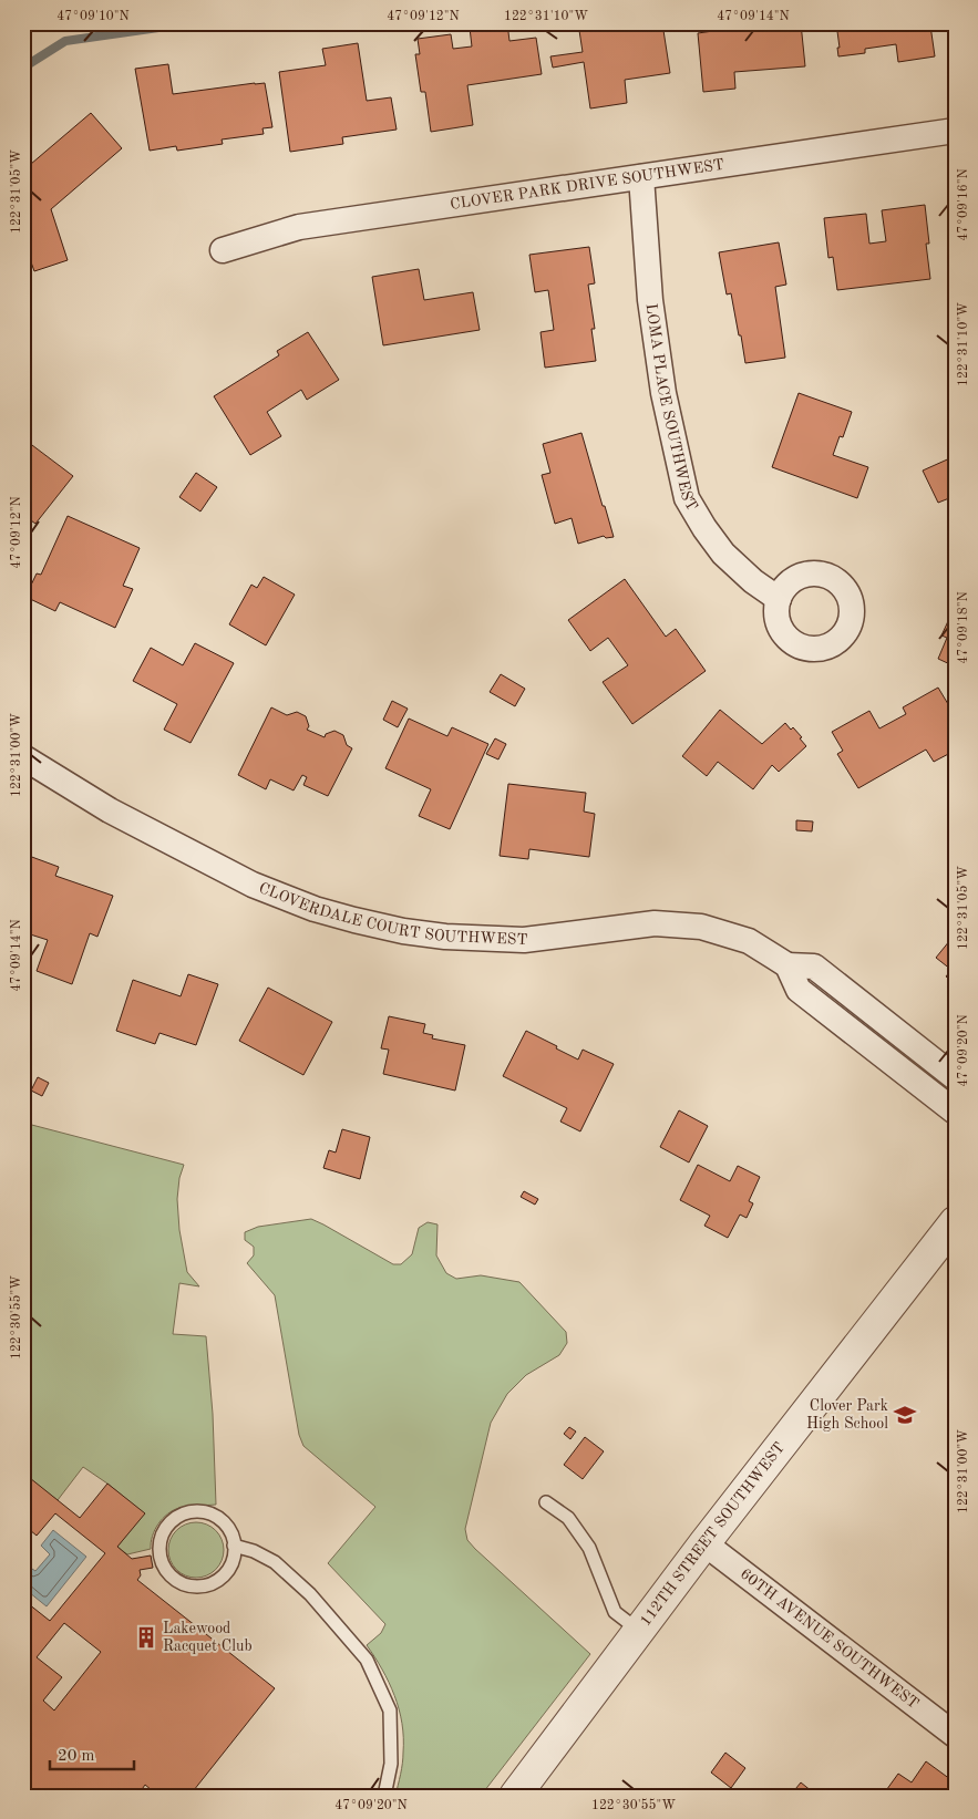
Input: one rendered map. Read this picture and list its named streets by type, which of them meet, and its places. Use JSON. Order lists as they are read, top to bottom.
{
  "streets": {
    "street": [
      "CLOVER PARK DRIVE SOUTHWEST",
      "LOMA PLACE SOUTHWEST",
      "CLOVERDALE COURT SOUTHWEST",
      "112TH STREET SOUTHWEST",
      "60TH AVENUE SOUTHWEST"
    ]
  },
  "crossings": [
    ["CLOVER PARK DRIVE SOUTHWEST", "LOMA PLACE SOUTHWEST"],
    ["112TH STREET SOUTHWEST", "60TH AVENUE SOUTHWEST"]
  ],
  "places": {
    "school or university": ["Clover Park High School"],
    "building": ["Lakewood Racquet Club"]
  },
  "scale_bar": "20 m",
  "coordinates": [
    "47°09'10\"N",
    "47°09'12\"N",
    "122°31'10\"W",
    "47°09'14\"N",
    "122°31'05\"W",
    "47°09'16\"N",
    "47°09'18\"N",
    "122°31'00\"W",
    "47°09'20\"N",
    "122°30'55\"W"
  ]
}
